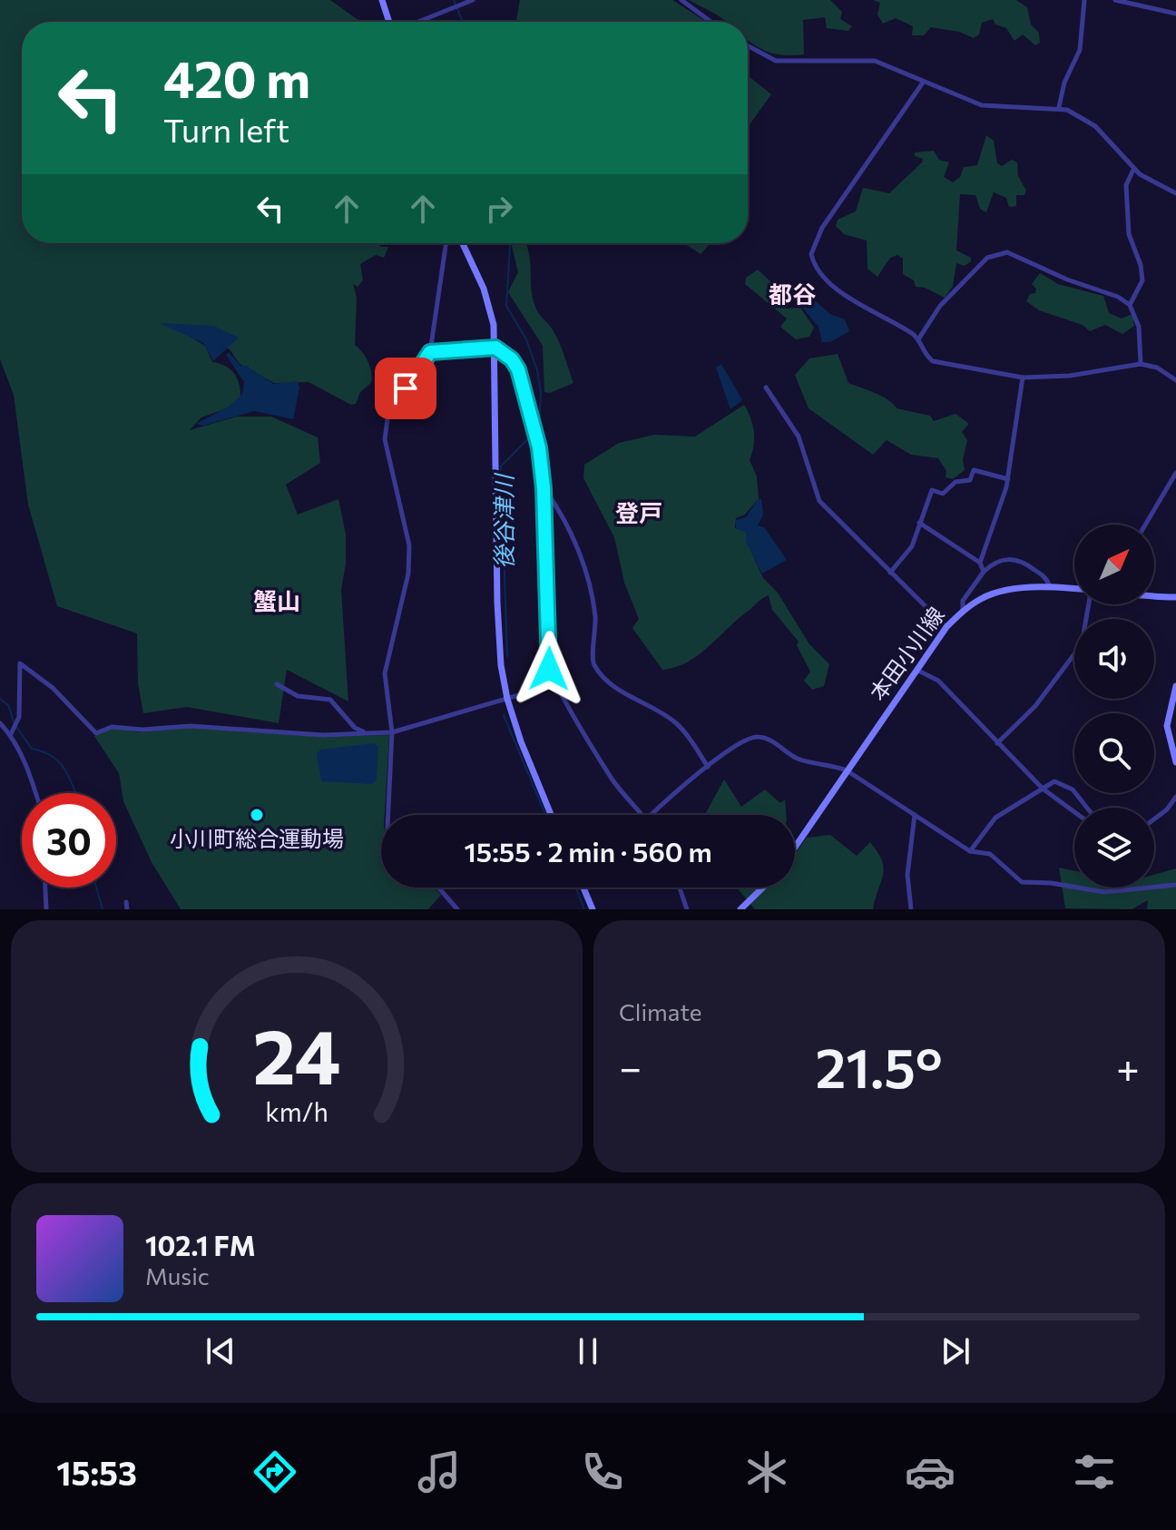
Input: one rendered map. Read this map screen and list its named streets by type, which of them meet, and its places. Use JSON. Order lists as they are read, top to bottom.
{
  "streets": {
    "street": ["本田小川線"]
  },
  "districts": ["都谷", "登戸", "蟹山"],
  "water": ["後谷津川"],
  "places": ["小川町総合運動場"],
  "north": "top right",
  "page": {
    "turn": ["420 m", "Turn left"],
    "limit": "30",
    "trip": "15:55 · 2 min · 560 m",
    "tile": "Climate",
    "heat": ["−", "21.5°", "+"],
    "song": ["102.1 FM", "Music"],
    "tabs": "15:53",
    "gauge": ["24", "km/h"]
  }
}
